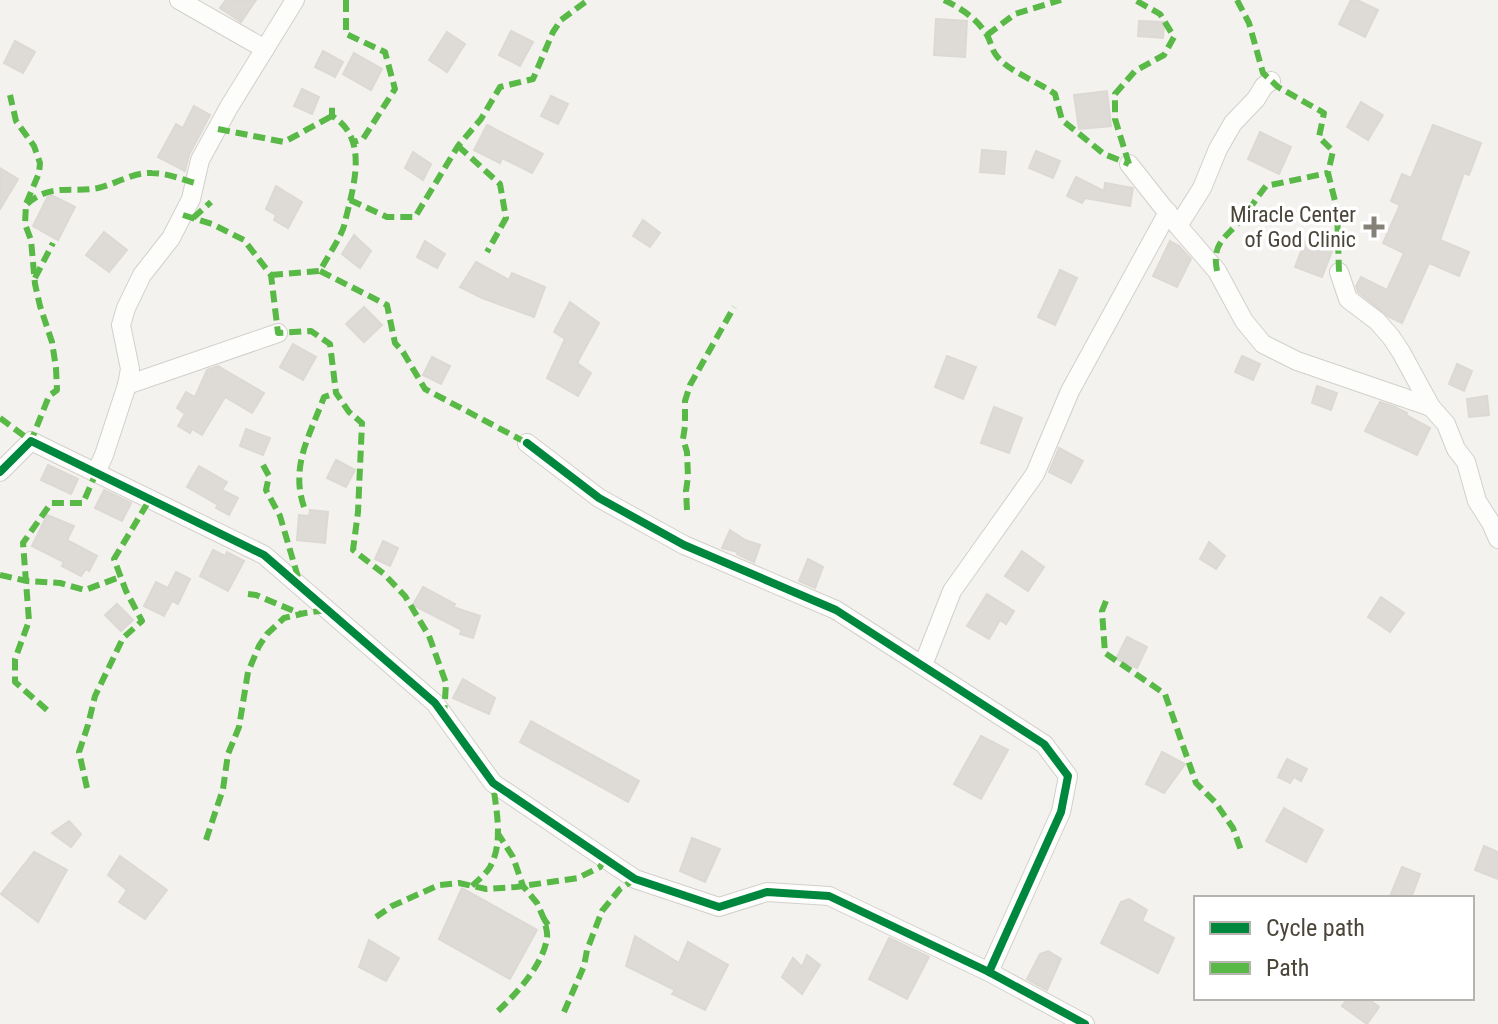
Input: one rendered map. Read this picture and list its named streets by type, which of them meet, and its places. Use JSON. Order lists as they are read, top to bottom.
{
  "places": {
    "health": ["Miracle Center of God Clinic"]
  },
  "legend": ["Cycle path", "Path"]
}
